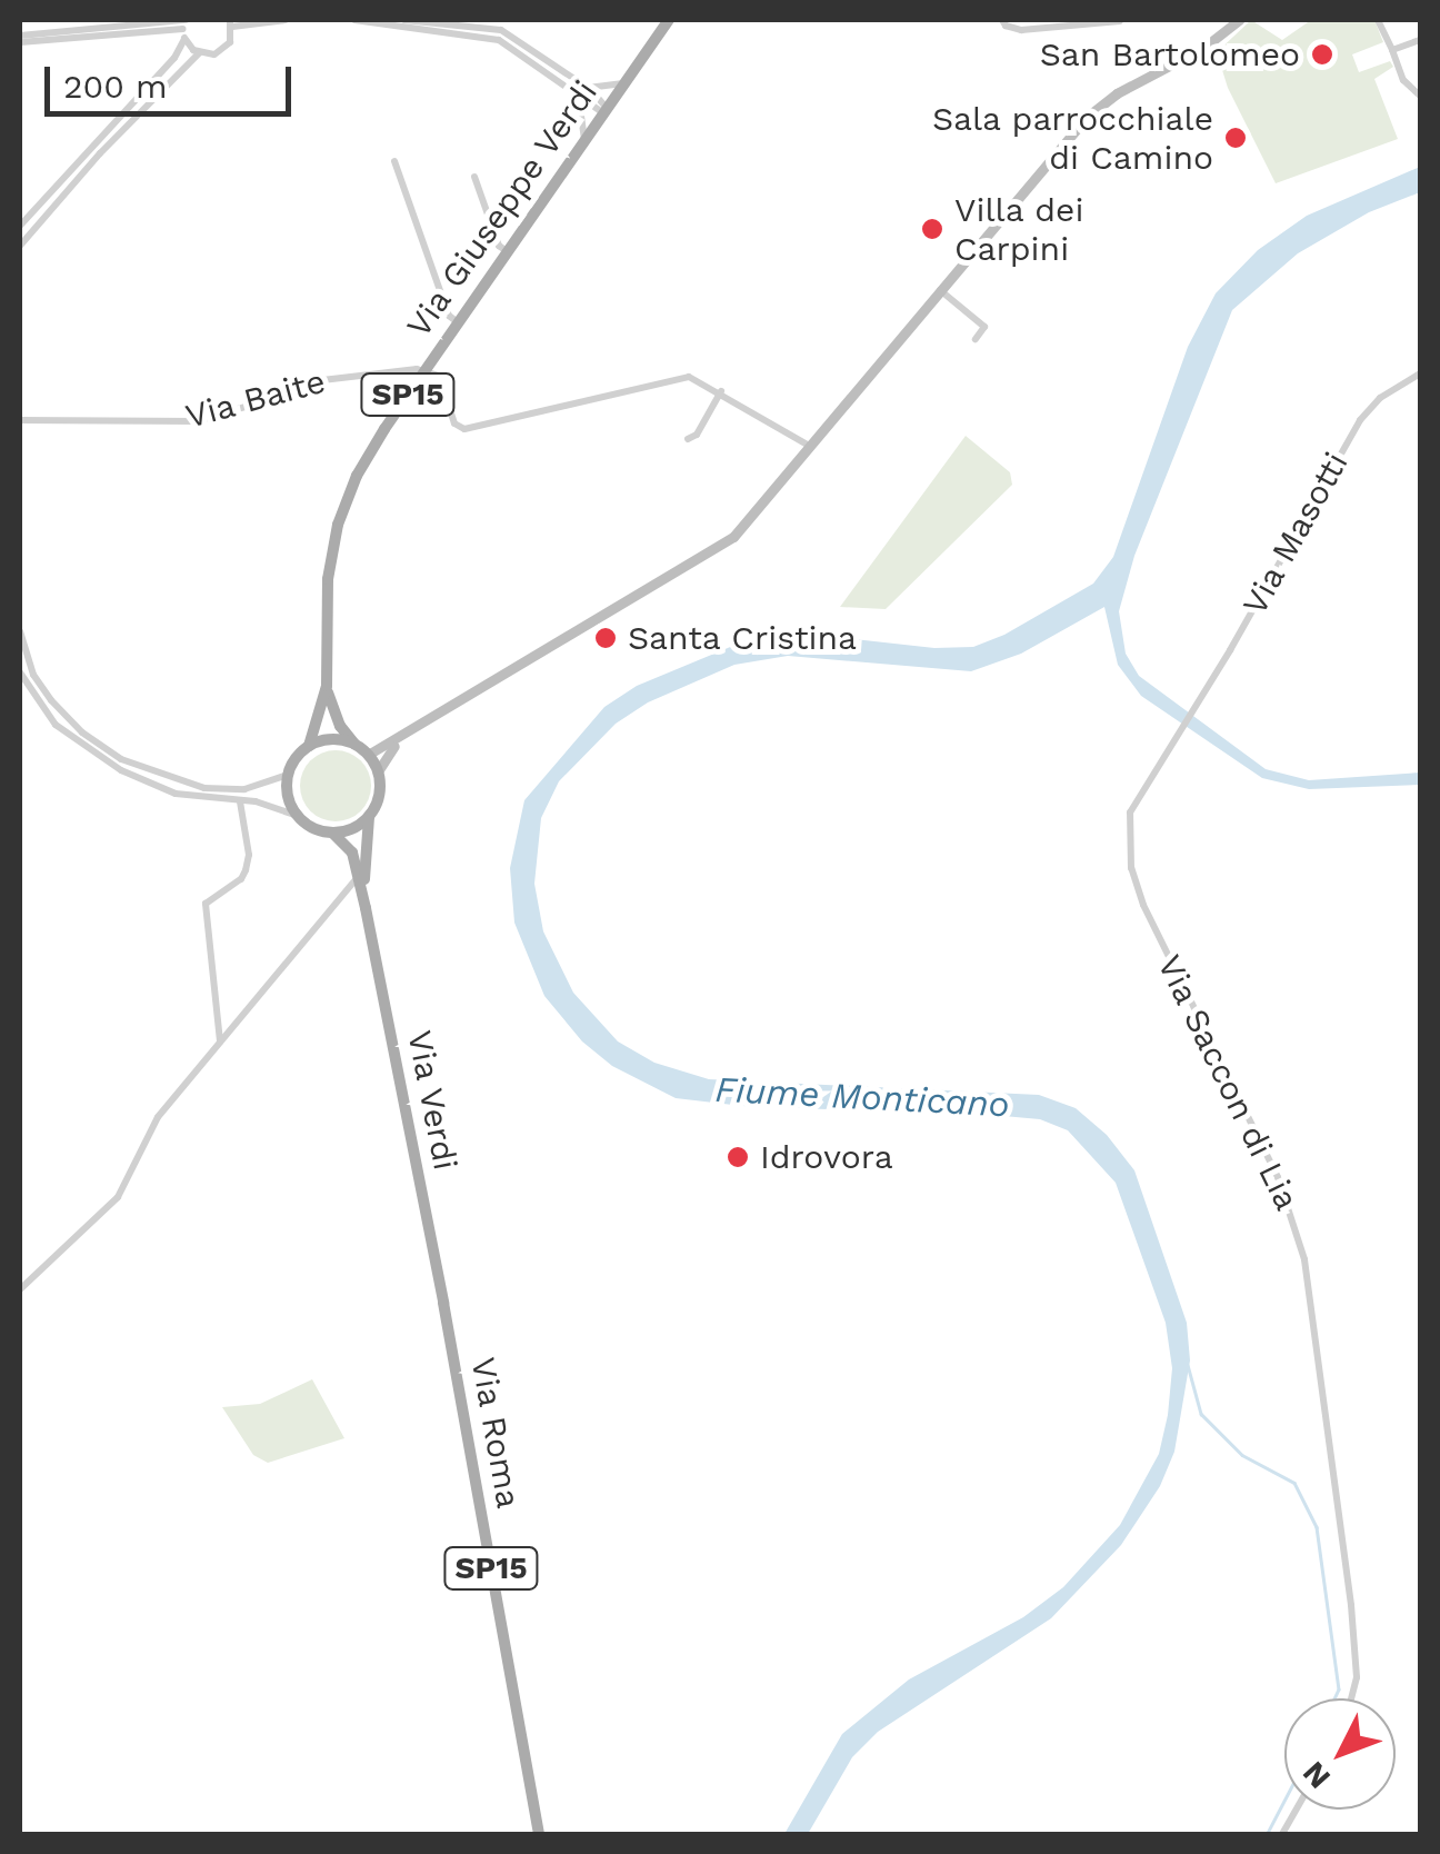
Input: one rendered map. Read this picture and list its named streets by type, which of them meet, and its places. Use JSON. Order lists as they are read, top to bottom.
{
  "streets": {
    "main road": [
      "Via Giuseppe Verdi",
      "SP15",
      "Via Verdi",
      "Via Roma"
    ],
    "street": ["Via Baite", "Via Masotti", "Via Saccon di Lia"]
  },
  "crossings": [
    ["Via Giuseppe Verdi", "SP15"],
    ["Via Giuseppe Verdi", "Via Baite"],
    ["SP15", "Via Verdi"],
    ["Via Masotti", "Via Saccon di Lia"],
    ["Via Verdi", "Via Roma"]
  ],
  "water": ["Fiume Monticano"],
  "places": [
    "San Bartolomeo",
    "Sala parrocchiale di Camino",
    "Villa dei Carpini",
    "Santa Cristina",
    "Idrovora"
  ],
  "scale_bar": "200 m",
  "north": "bottom left"
}
